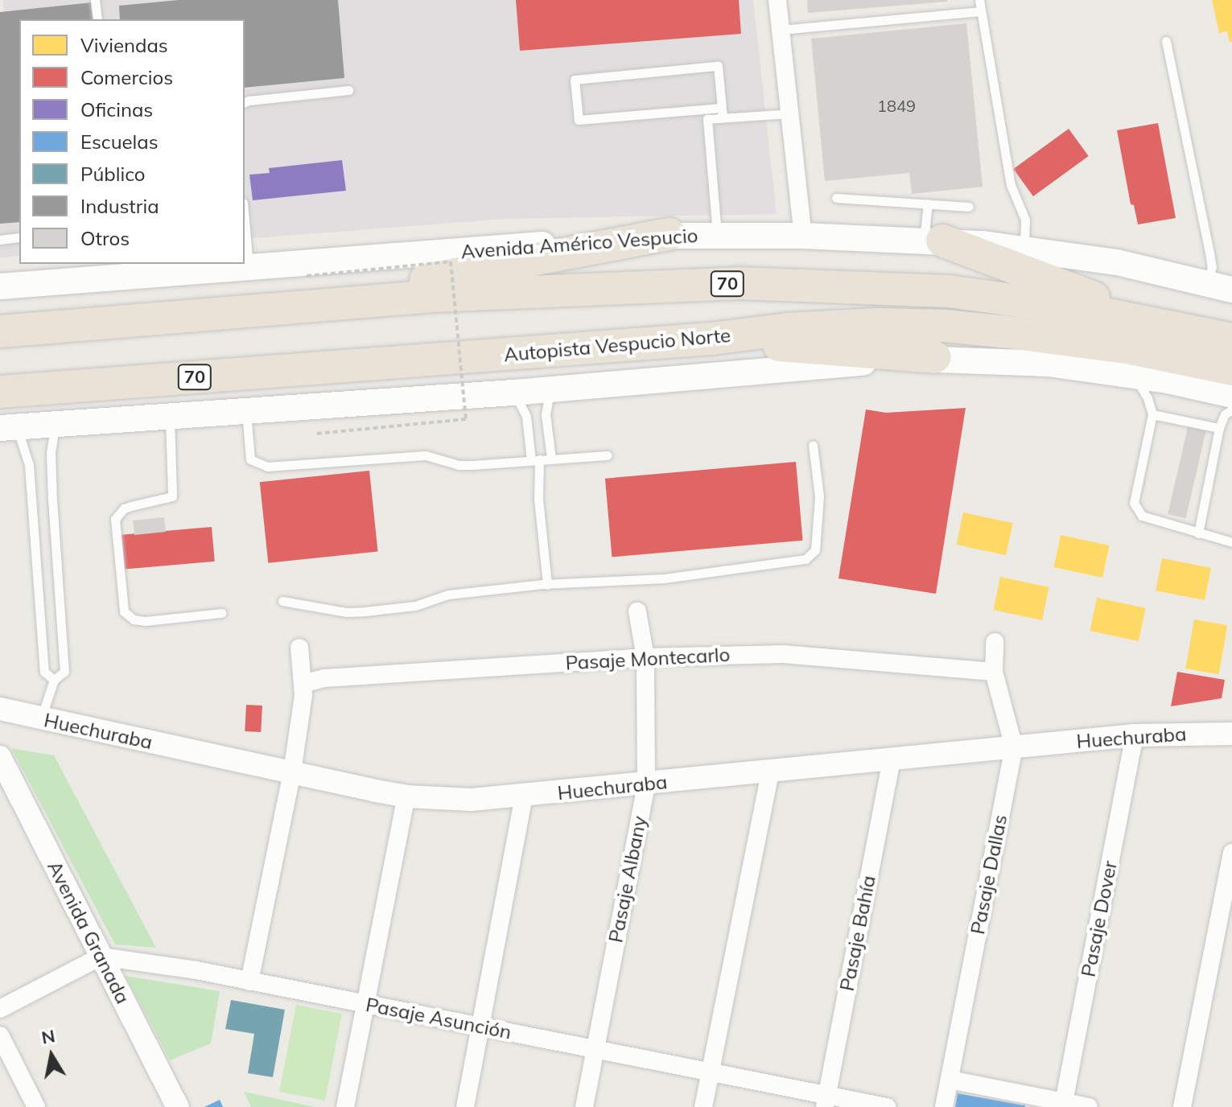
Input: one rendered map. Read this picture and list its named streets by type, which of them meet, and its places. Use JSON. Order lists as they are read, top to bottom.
{
  "streets": {
    "highway": ["70", "Autopista Vespucio Norte"],
    "main road": ["Avenida Américo Vespucio"],
    "street": [
      "Pasaje Montecarlo",
      "Huechuraba",
      "Pasaje Dallas",
      "Pasaje Albany",
      "Pasaje Dover",
      "Avenida Granada",
      "Pasaje Bahía",
      "Pasaje Asunción"
    ]
  },
  "crossings": [
    ["Pasaje Montecarlo", "Pasaje Dallas"],
    ["Pasaje Montecarlo", "Pasaje Albany"],
    ["Huechuraba", "Pasaje Dallas"],
    ["Huechuraba", "Pasaje Albany"],
    ["Huechuraba", "Pasaje Dover"],
    ["Huechuraba", "Pasaje Bahía"],
    ["Pasaje Albany", "Pasaje Asunción"],
    ["Avenida Granada", "Pasaje Asunción"],
    ["Pasaje Bahía", "Pasaje Asunción"]
  ],
  "house_numbers": ["1849"],
  "legend": [
    "Viviendas",
    "Comercios",
    "Oficinas",
    "Escuelas",
    "Público",
    "Industria",
    "Otros"
  ],
  "north": "top"
}
